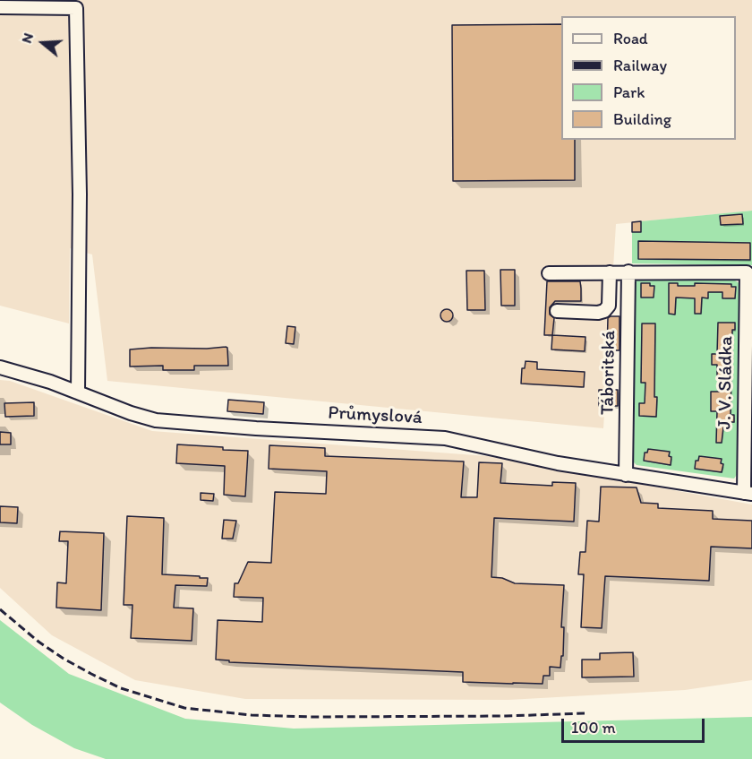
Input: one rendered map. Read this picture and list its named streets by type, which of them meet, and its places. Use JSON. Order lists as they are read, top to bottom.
{
  "streets": {
    "street": ["Táboritská", "J. V. Sládka", "Průmyslová"]
  },
  "crossings": [
    ["Táboritská", "J. V. Sládka"],
    ["Táboritská", "Průmyslová"],
    ["J. V. Sládka", "Průmyslová"]
  ],
  "legend": [
    "Road",
    "Railway",
    "Park",
    "Building"
  ],
  "scale_bar": "100 m",
  "north": "left"
}
